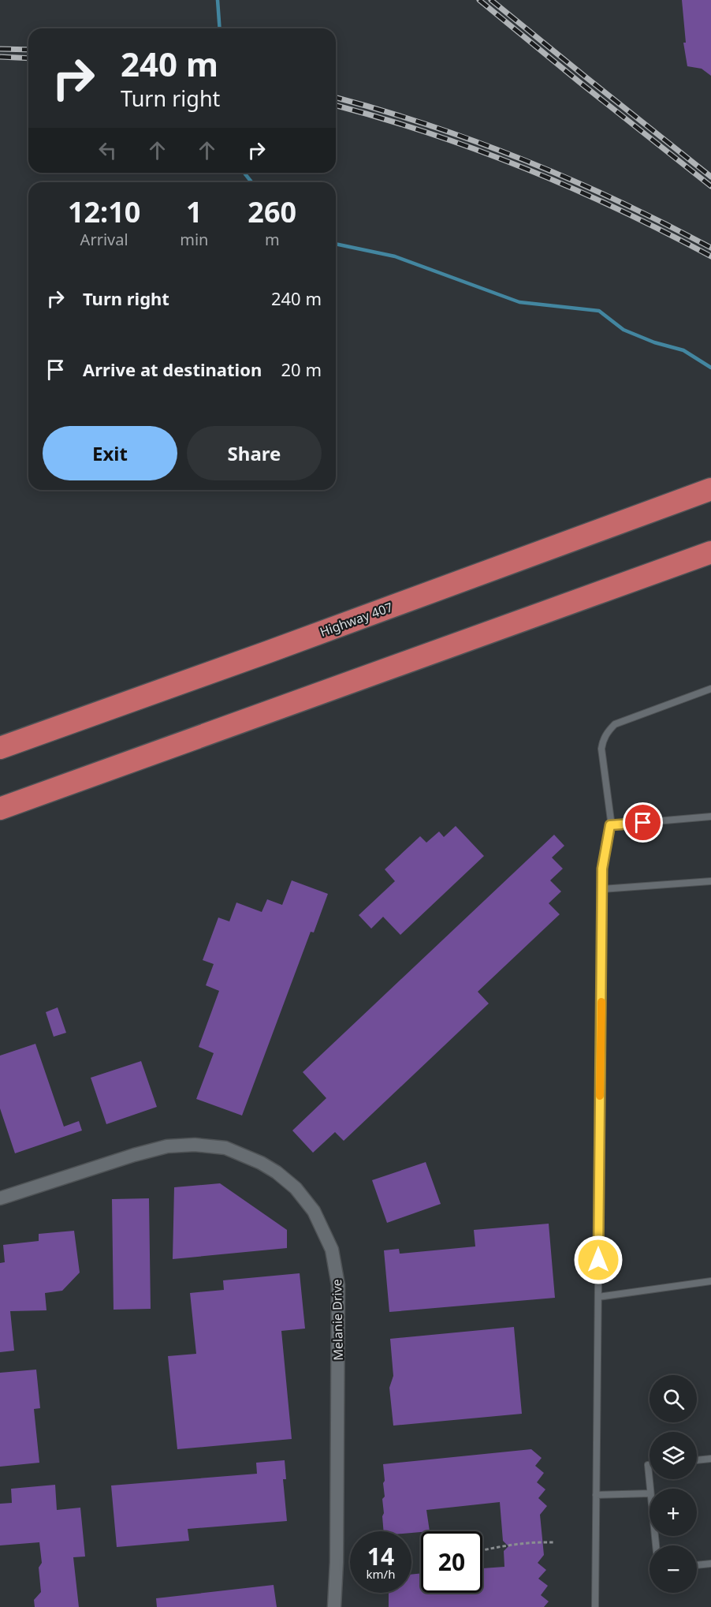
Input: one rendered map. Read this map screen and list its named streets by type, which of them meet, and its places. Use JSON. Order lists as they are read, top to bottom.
{
  "streets": {
    "highway": ["Highway 407"],
    "street": ["Melanie Drive"]
  },
  "page": {
    "turn": ["240 m", "Turn right"],
    "eta": [
      "12:10",
      "Arrival",
      "1",
      "min",
      "260",
      "m"
    ],
    "list": [
      {
        "name": "Turn right",
        "value": "240 m"
      },
      {
        "name": "Arrive at destination",
        "value": "20 m"
      }
    ],
    "buttons": ["Exit", "Share"],
    "map_buttons": ["+", "−"],
    "speed": "14 km/h",
    "limit": "20"
  }
}
